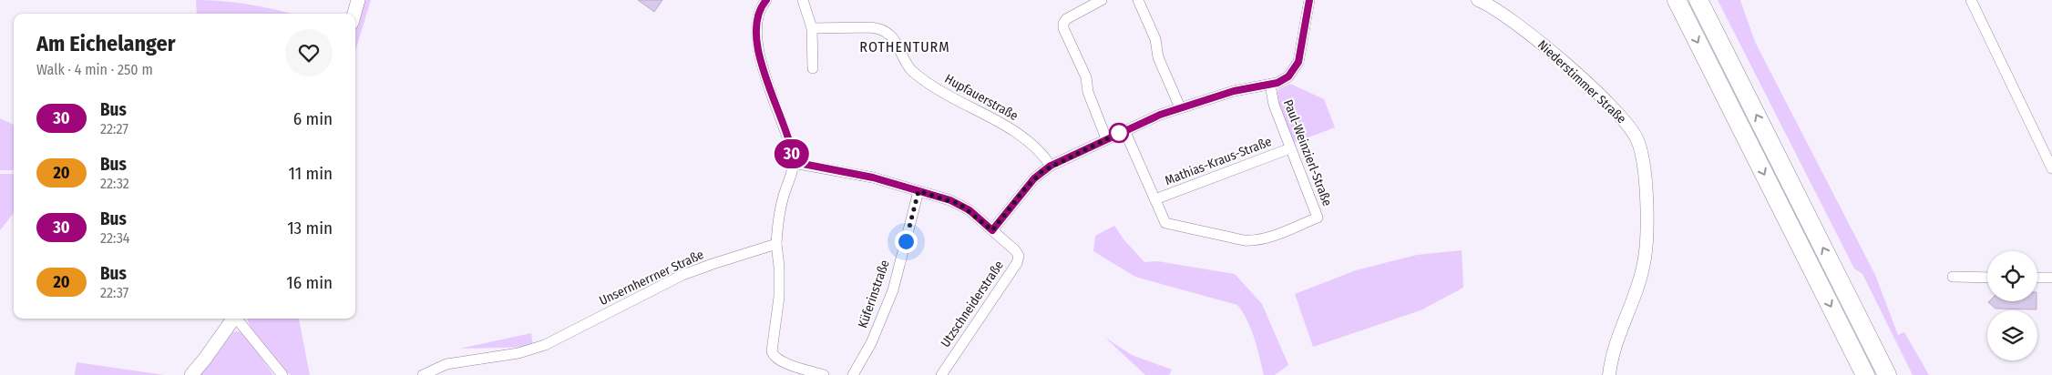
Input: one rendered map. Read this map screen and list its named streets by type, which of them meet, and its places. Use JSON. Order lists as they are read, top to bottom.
{
  "streets": {
    "street": [
      "Niederstimmer Straße",
      "Hupfauerstraße",
      "Paul-Weinzierl-Straße",
      "Mathias-Kraus-Straße",
      "Unsernherrner Straße",
      "Küferinstraße",
      "Utzschneiderstraße"
    ]
  },
  "crossings": [
    ["Paul-Weinzierl-Straße", "Mathias-Kraus-Straße"],
    ["Küferinstraße", "Utzschneiderstraße"]
  ],
  "districts": ["ROTHENTURM"],
  "lines": ["bus line 30"],
  "page": {
    "on_map": "30",
    "heading": ["Am Eichelanger", "Walk · 4 min · 250 m"],
    "list": [
      {
        "mark": "30",
        "name": "Bus",
        "note": "22:27",
        "value": "6 min"
      },
      {
        "mark": "20",
        "name": "Bus",
        "note": "22:32",
        "value": "11 min"
      },
      {
        "mark": "30",
        "name": "Bus",
        "note": "22:34",
        "value": "13 min"
      },
      {
        "mark": "20",
        "name": "Bus",
        "note": "22:37",
        "value": "16 min"
      }
    ]
  }
}
